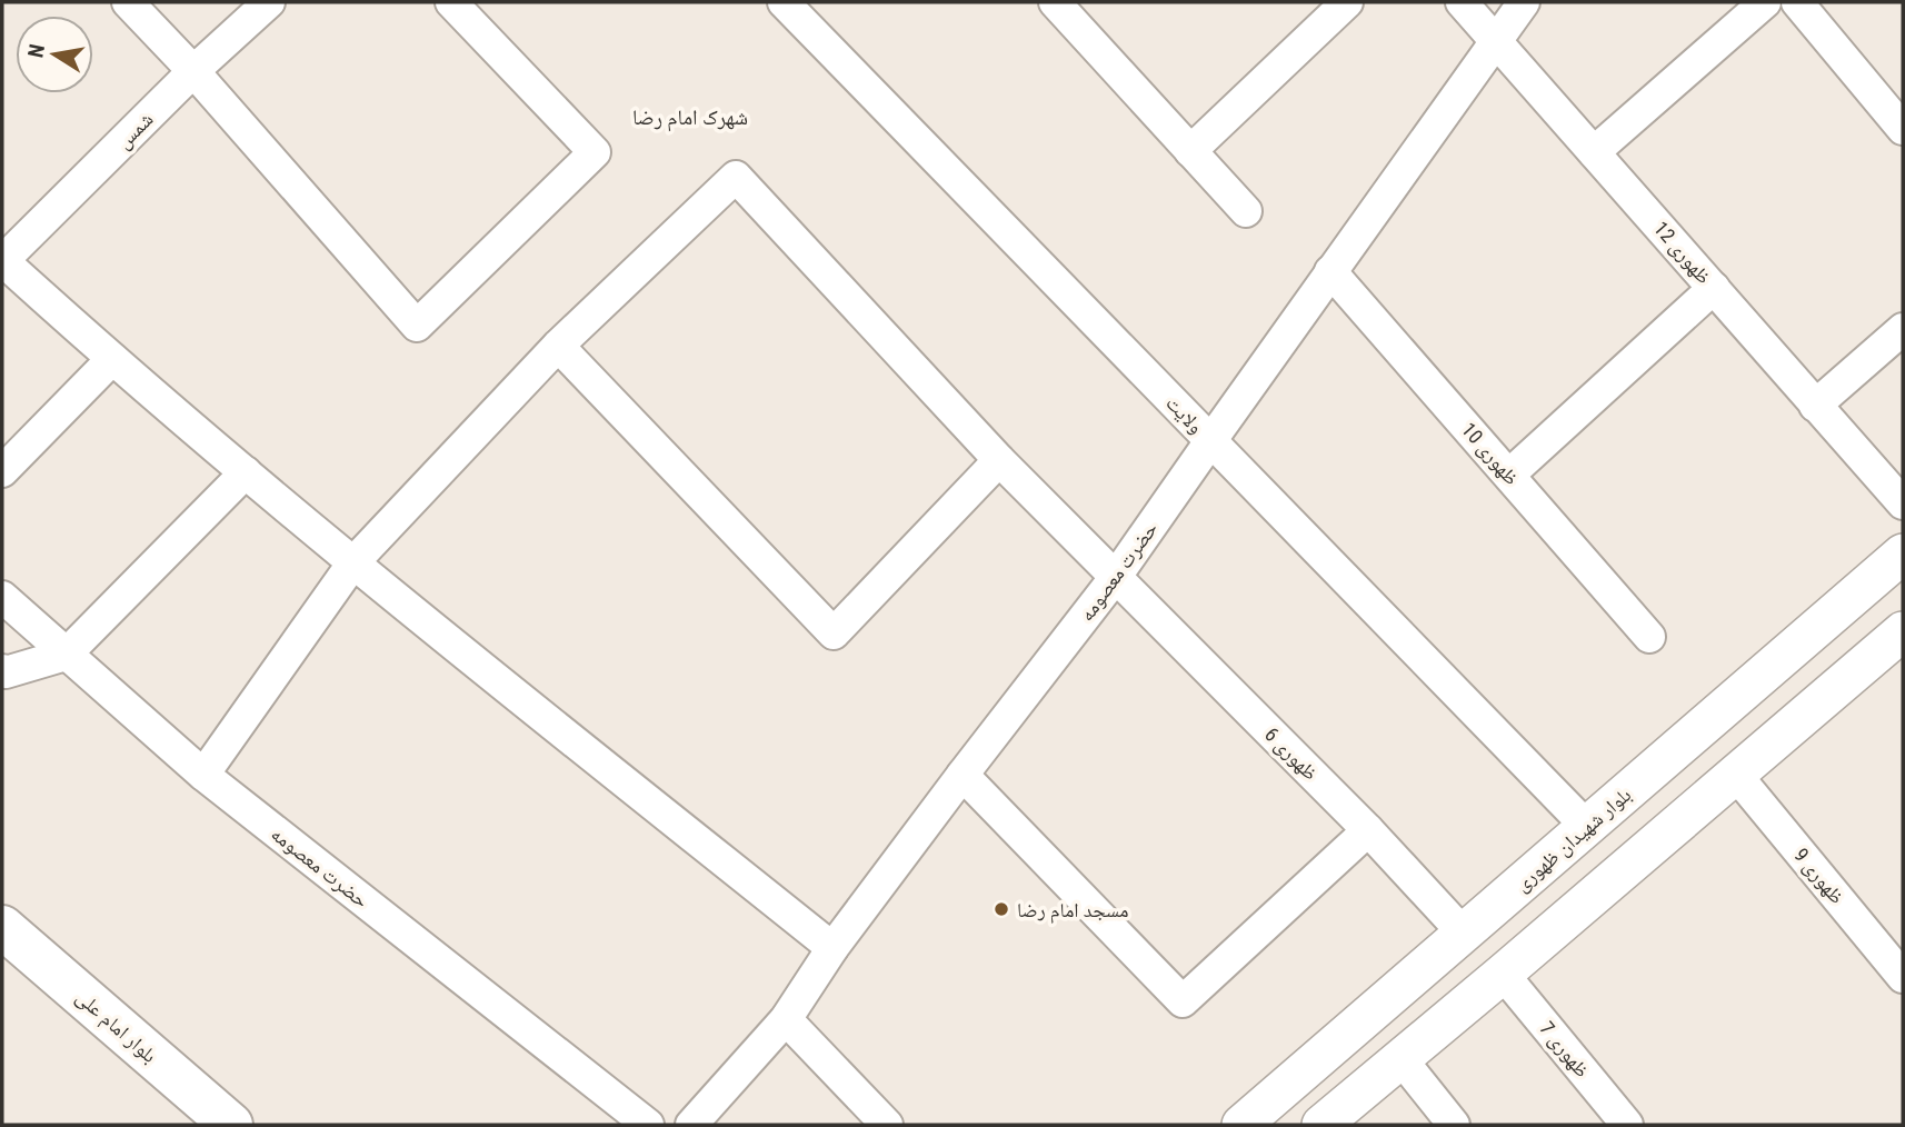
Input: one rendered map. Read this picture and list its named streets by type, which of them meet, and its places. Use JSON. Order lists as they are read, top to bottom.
{
  "streets": {
    "main road": ["بلوار امام علی"],
    "street": [
      "شمس",
      "ظهوری 12",
      "ولایت",
      "ظهوری 10",
      "حضرت معصومه",
      "ظهوری 6",
      "بلوار شهیدان ظهوری",
      "ظهوری 9",
      "ظهوری 7"
    ]
  },
  "crossings": [
    ["ظهوری 12", "حضرت معصومه"],
    ["ولایت", "حضرت معصومه"],
    ["ولایت", "بلوار شهیدان ظهوری"],
    ["ظهوری 10", "حضرت معصومه"],
    ["حضرت معصومه", "ظهوری 6"],
    ["ظهوری 6", "بلوار شهیدان ظهوری"]
  ],
  "districts": ["شهرک امام رضا"],
  "places": ["مسجد امام رضا"],
  "north": "left"
}
